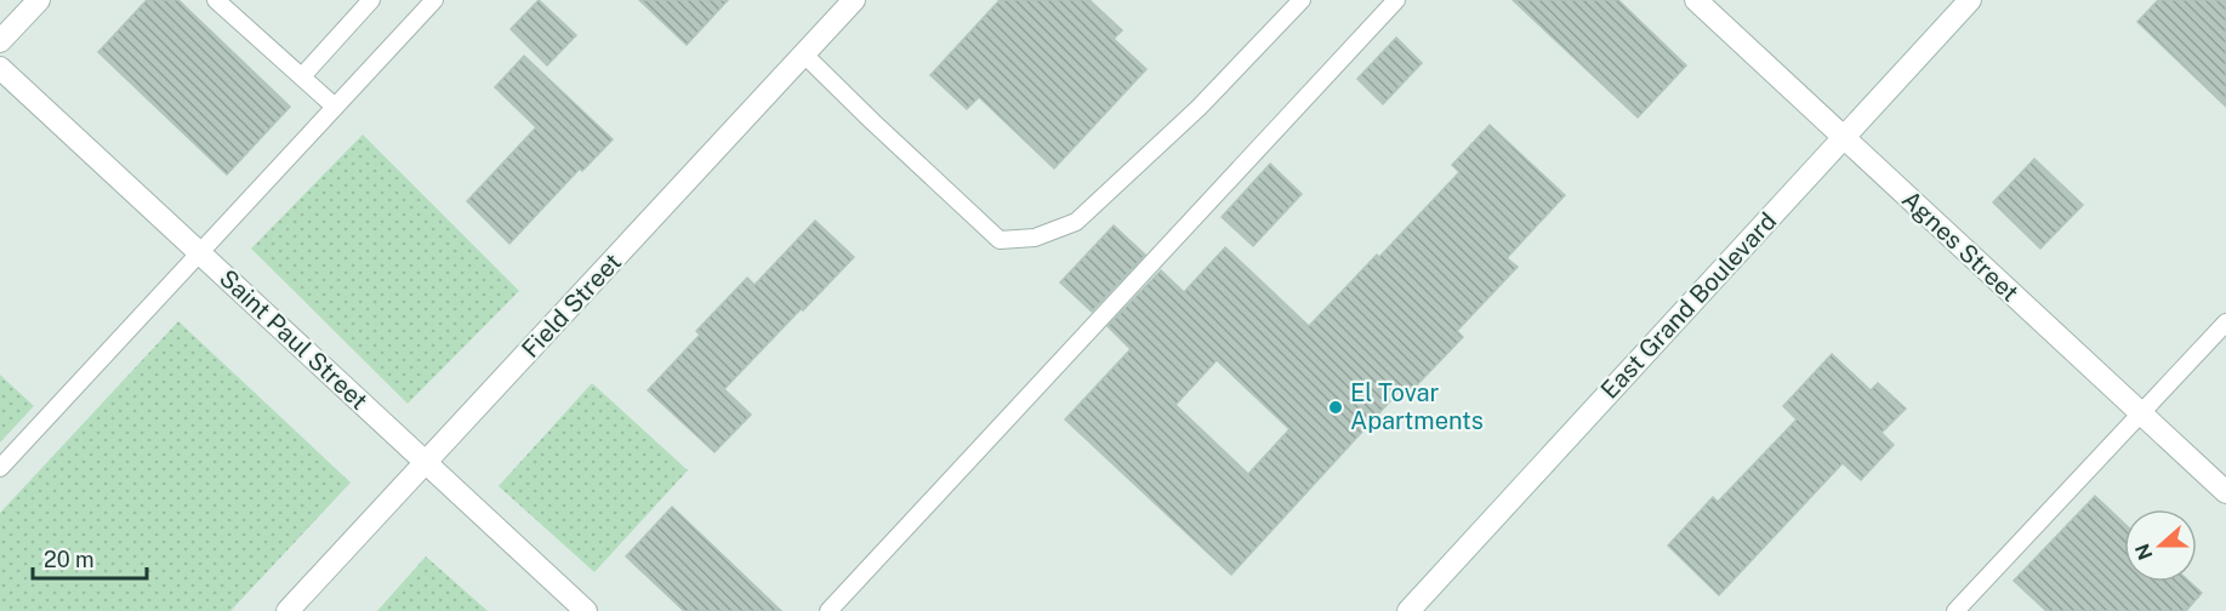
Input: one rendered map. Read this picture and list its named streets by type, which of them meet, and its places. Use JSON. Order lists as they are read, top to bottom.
{
  "streets": {
    "street": [
      "Agnes Street",
      "Field Street",
      "East Grand Boulevard",
      "Saint Paul Street"
    ]
  },
  "crossings": [
    ["Agnes Street", "East Grand Boulevard"],
    ["Field Street", "Saint Paul Street"]
  ],
  "places": ["El Tovar Apartments"],
  "scale_bar": "20 m",
  "north": "left"
}
